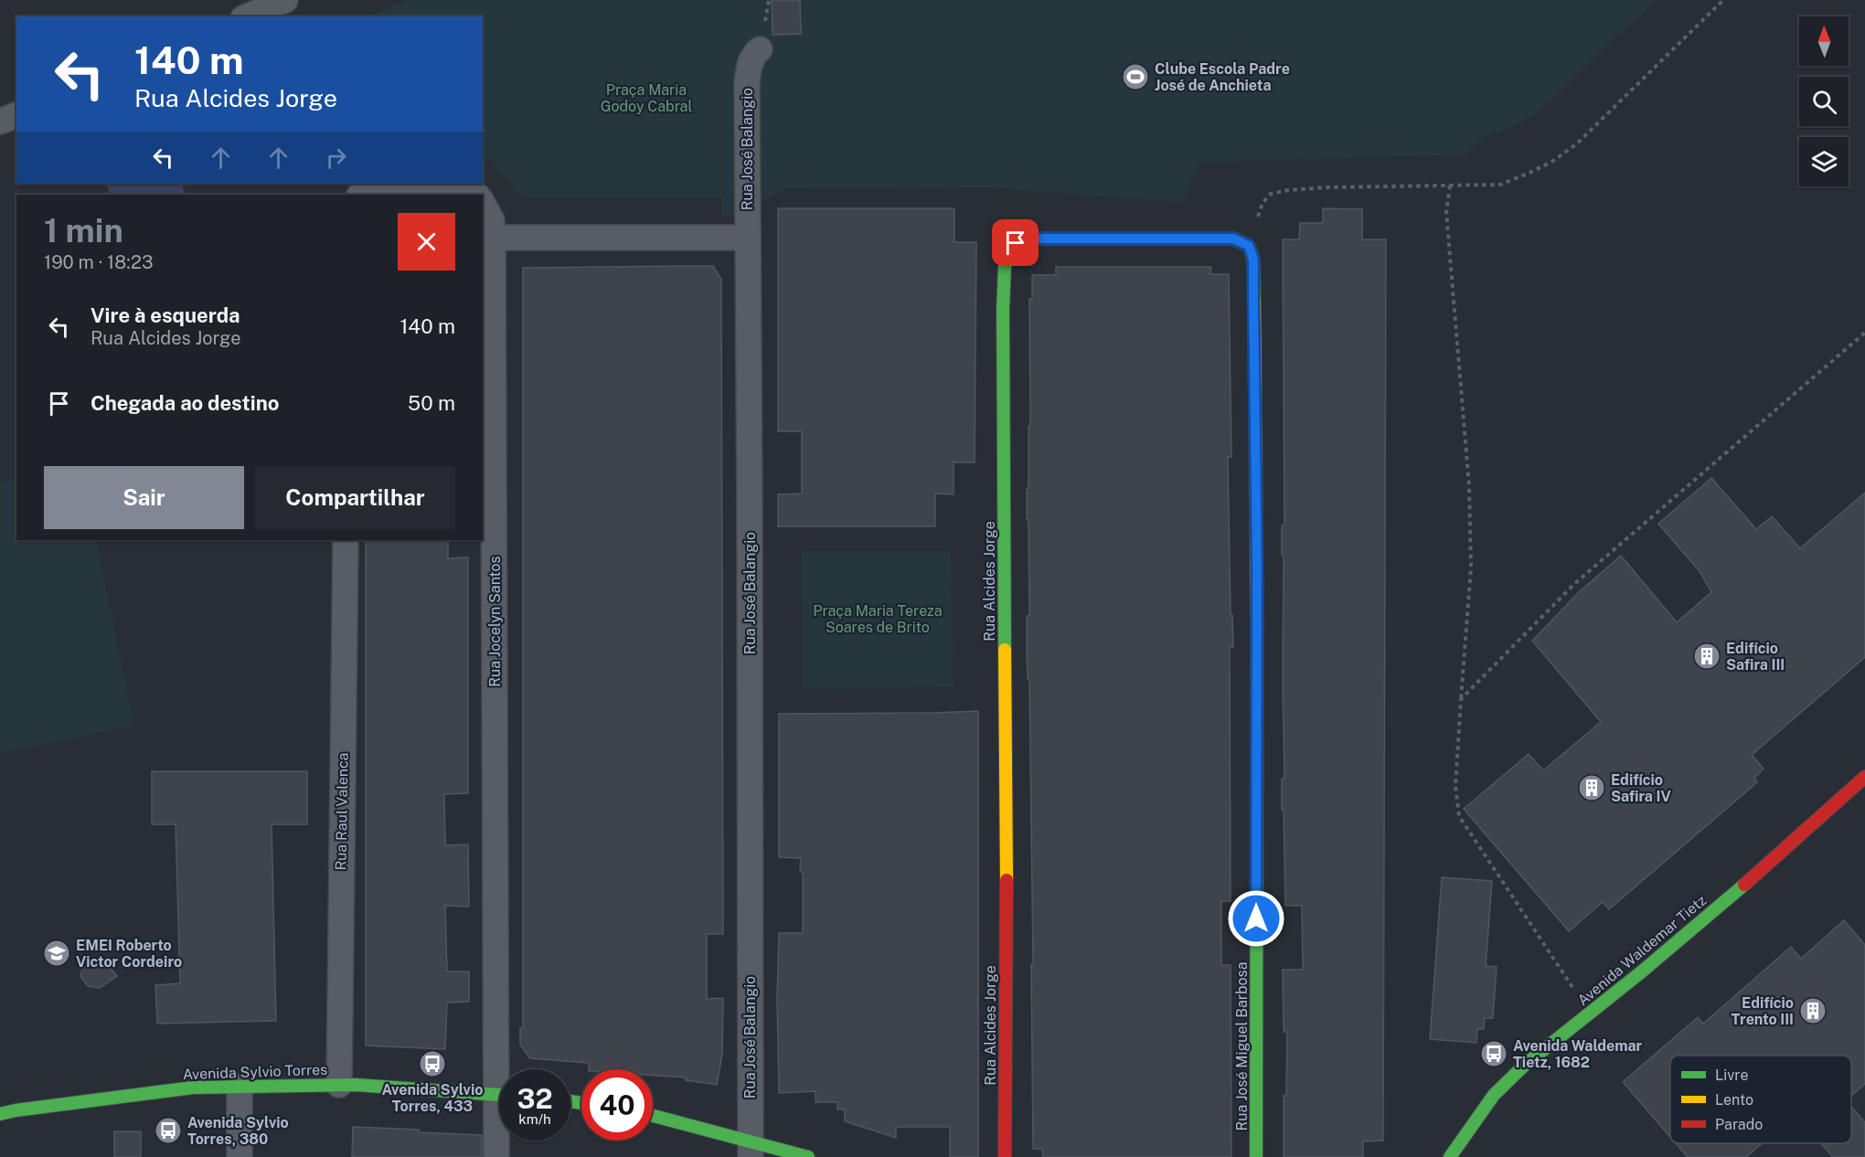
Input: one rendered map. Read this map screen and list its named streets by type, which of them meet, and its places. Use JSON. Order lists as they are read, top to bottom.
{
  "streets": {
    "street": [
      "Rua José Balangio",
      "Rua Alcides Jorge",
      "Rua Jocelyn Santos",
      "Rua Raul Valenca",
      "Avenida Waldemar Tietz",
      "Rua José Miguel Barbosa",
      "Avenida Sylvio Torres"
    ]
  },
  "crossings": [
    ["Rua Alcides Jorge", "Rua José Miguel Barbosa"],
    ["Rua Raul Valenca", "Avenida Sylvio Torres"]
  ],
  "parks": ["Praça Maria Godoy Cabral", "Praça Maria Tereza Soares de Brito"],
  "places": {
    "sports": ["Clube Escola Padre José de Anchieta"],
    "building": ["Edifício Safira III", "Edifício Safira IV", "Edifício Trento III"],
    "school or university": ["EMEI Roberto Victor Cordeiro"],
    "bus stop": ["Avenida Waldemar Tietz, 1682", "Avenida Sylvio Torres, 433", "Avenida Sylvio Torres, 380"]
  },
  "legend": ["Livre", "Lento", "Parado"],
  "north": "top",
  "page": {
    "turn": ["140 m", "Rua Alcides Jorge"],
    "heading": ["1 min", "190 m · 18:23"],
    "list": [
      {
        "name": "Vire à esquerda",
        "note": "Rua Alcides Jorge",
        "value": "140 m"
      },
      {
        "name": "Chegada ao destino",
        "value": "50 m"
      }
    ],
    "buttons": ["Sair", "Compartilhar"],
    "speed": "32 km/h",
    "limit": "40"
  }
}
